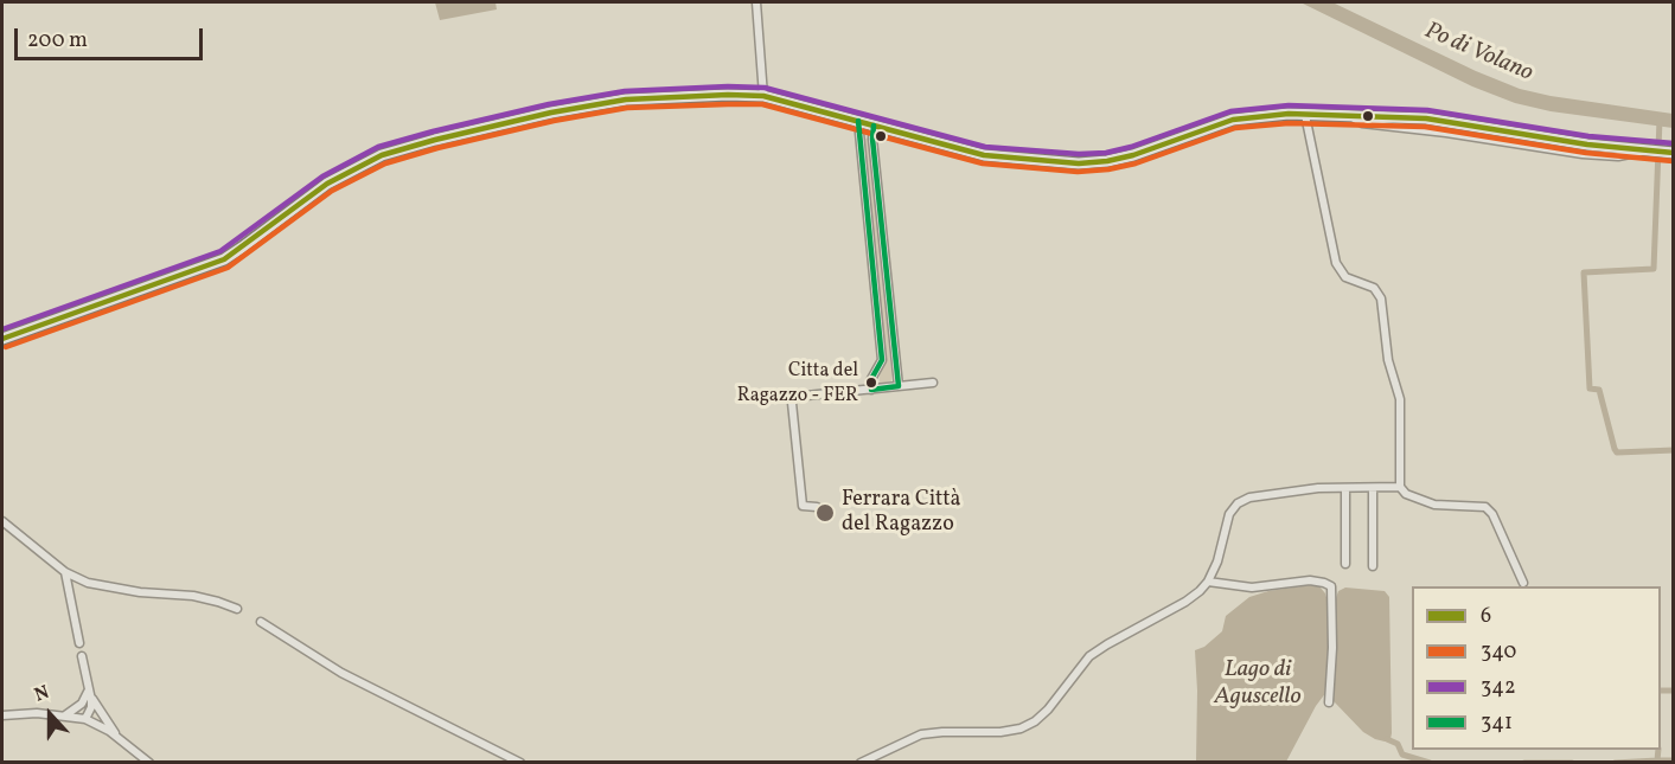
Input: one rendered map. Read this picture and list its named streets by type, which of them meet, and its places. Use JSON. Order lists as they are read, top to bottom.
{
  "water": ["Po di Volano", "Lago di Aguscello"],
  "places": ["Citta del Ragazzo - FER", "Ferrara Città del Ragazzo"],
  "lines": [
    "transit line 342",
    "transit line 6",
    "transit line 340",
    "transit line 341"
  ],
  "legend": [
    "6",
    "340",
    "342",
    "341"
  ],
  "scale_bar": "200 m",
  "north": "top"
}
